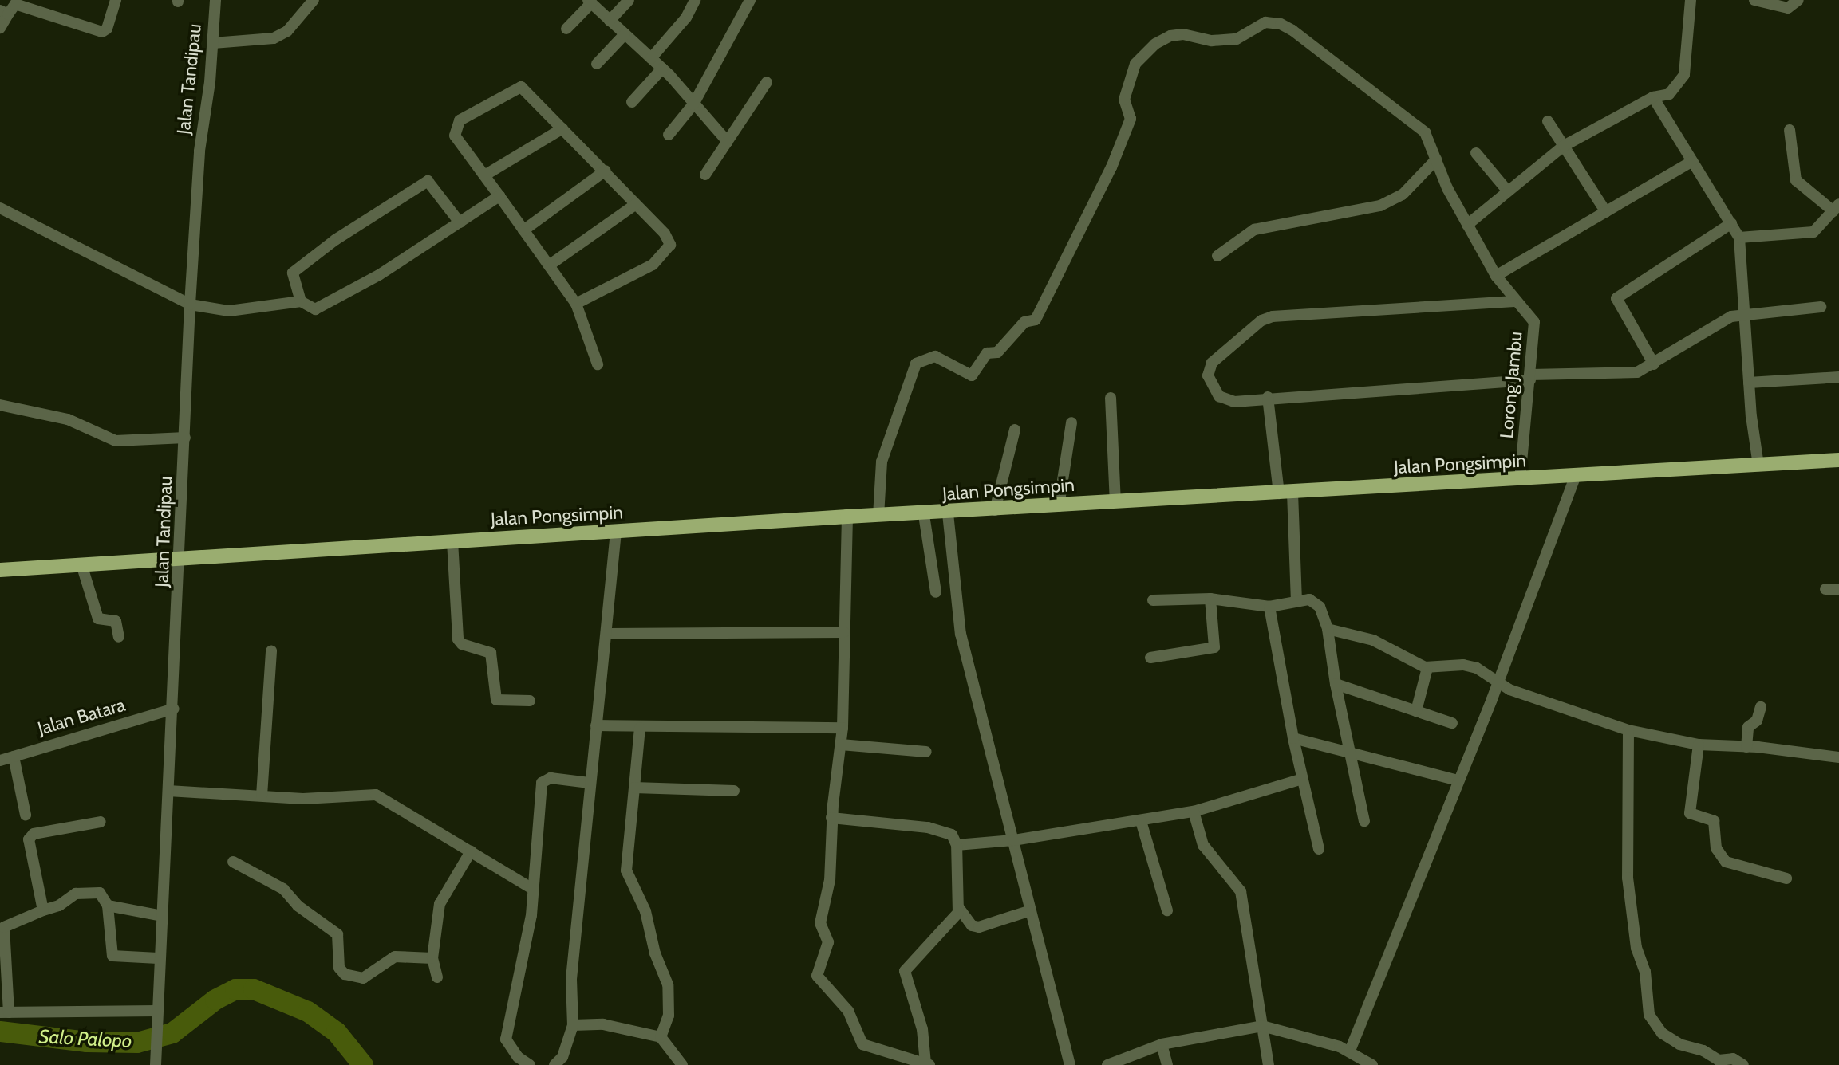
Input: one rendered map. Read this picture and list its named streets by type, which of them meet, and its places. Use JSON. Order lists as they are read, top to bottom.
{
  "streets": {
    "main road": ["Jalan Pongsimpin"],
    "street": ["Jalan Tandipau", "Lorong Jambu", "Jalan Batara"]
  },
  "crossings": [
    ["Jalan Tandipau", "Jalan Pongsimpin"],
    ["Jalan Tandipau", "Jalan Batara"],
    ["Lorong Jambu", "Jalan Pongsimpin"]
  ],
  "water": ["Salo Palopo"]
}
